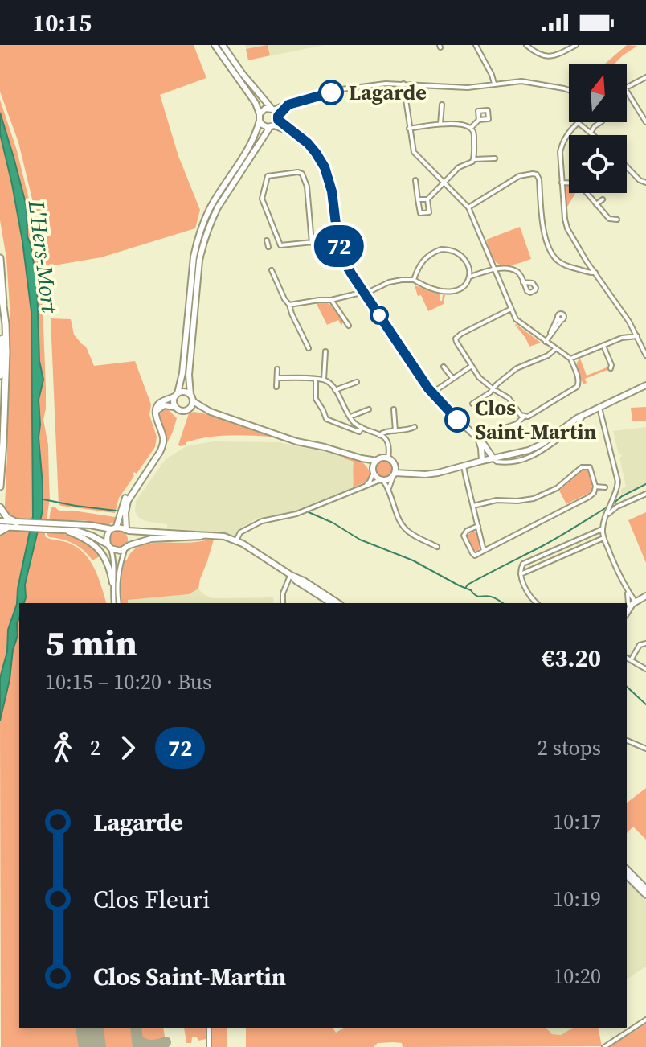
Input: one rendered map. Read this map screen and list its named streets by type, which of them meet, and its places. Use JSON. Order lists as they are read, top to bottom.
{
  "water": ["L'Hers-Mort"],
  "places": ["Lagarde", "Clos Saint-Martin"],
  "lines": ["bus line 72"],
  "north": "top",
  "page": {
    "status": "10:15",
    "on_map": "72",
    "heading": ["5 min", "10:15 – 10:20 · Bus", "€3.20"],
    "legs": ["2", "72", "2 stops"],
    "list": [
      {
        "name": "Lagarde",
        "value": "10:17"
      },
      {
        "name": "Clos Fleuri",
        "value": "10:19"
      },
      {
        "name": "Clos Saint-Martin",
        "value": "10:20"
      }
    ]
  }
}
